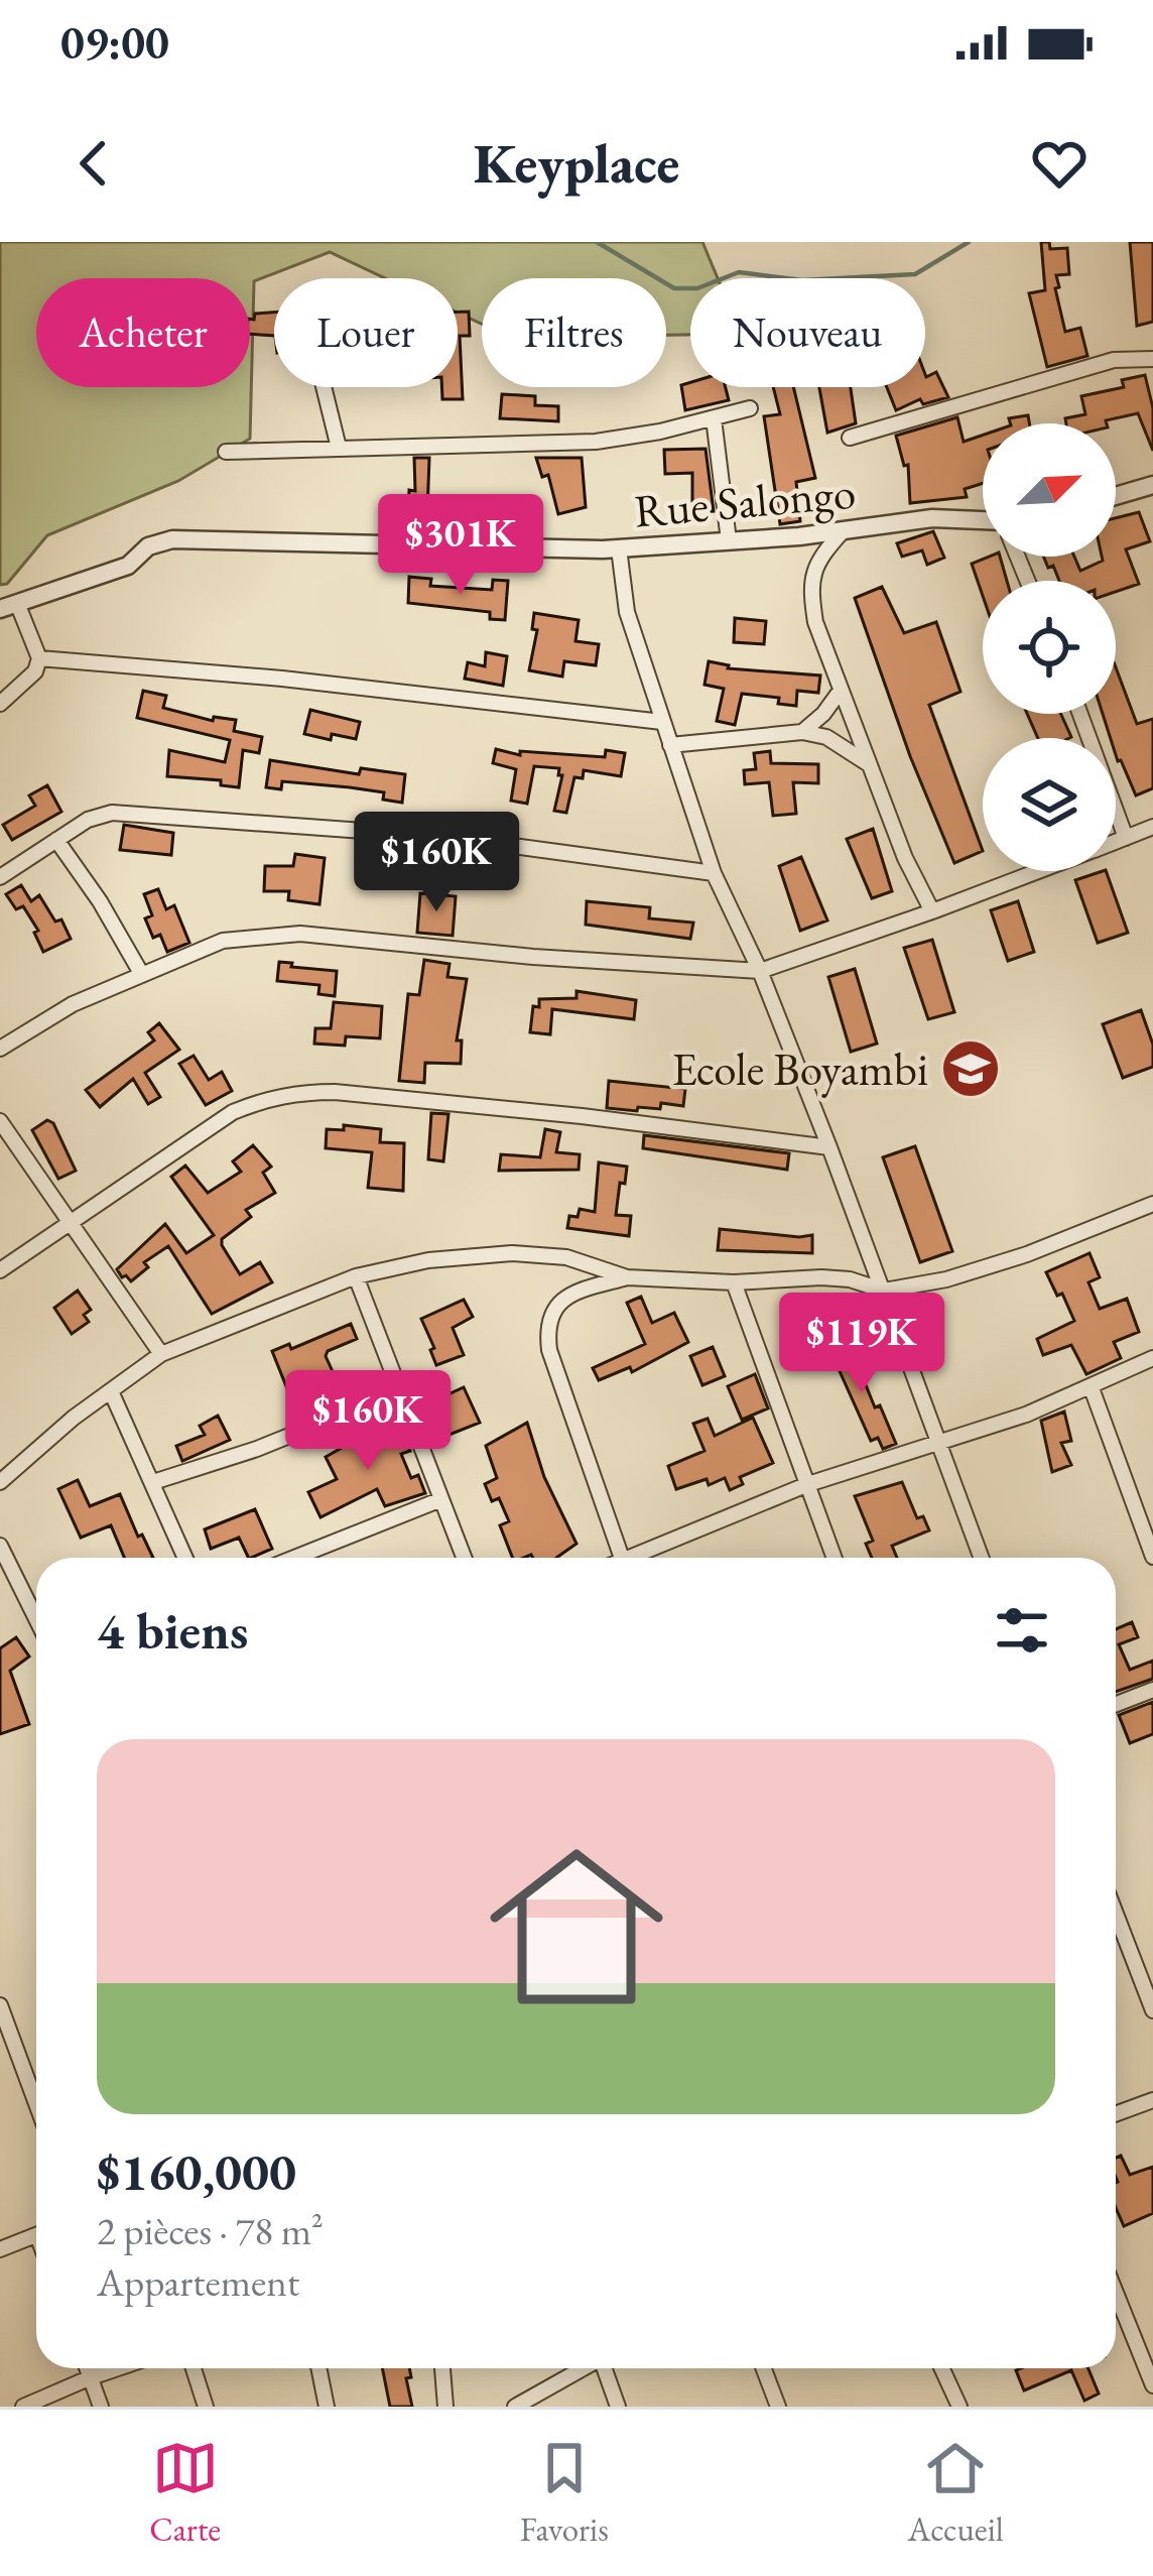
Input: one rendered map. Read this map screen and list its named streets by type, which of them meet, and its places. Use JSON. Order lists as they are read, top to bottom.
{
  "streets": {
    "street": ["Rue Salongo"]
  },
  "places": {
    "school or university": ["Ecole Boyambi"]
  },
  "north": "top right",
  "page": {
    "status": "09:00",
    "header": "Keyplace",
    "chip": [
      "Acheter",
      "Louer",
      "Filtres",
      "Nouveau"
    ],
    "price": [
      "$301K",
      "$160K",
      "$119K",
      "$160K"
    ],
    "heading": "4 biens",
    "list": [
      {
        "name": "$160,000",
        "note": "2 pièces · 78 m² · Appartement"
      }
    ],
    "tabs": ["Carte", "Favoris", "Accueil"]
  }
}
